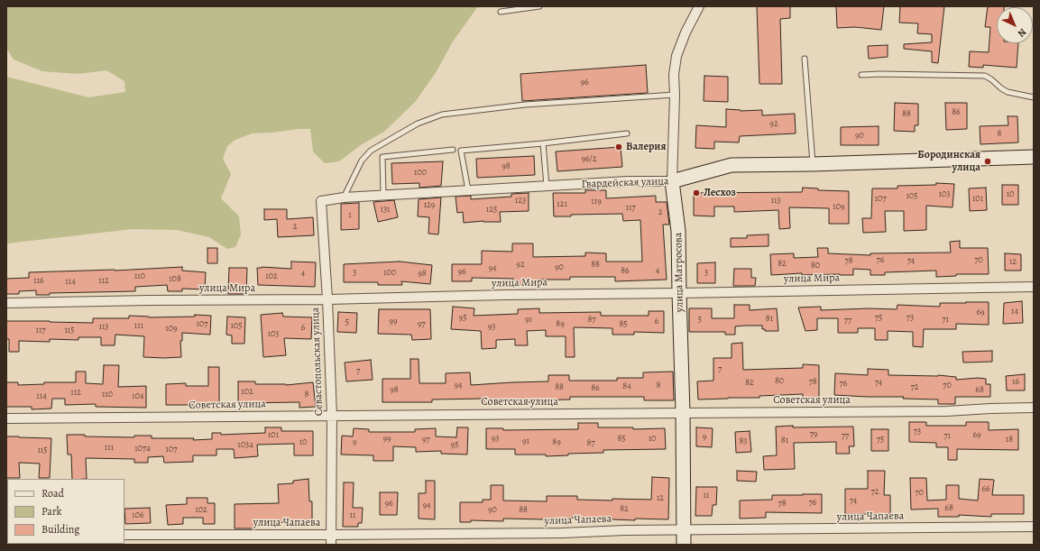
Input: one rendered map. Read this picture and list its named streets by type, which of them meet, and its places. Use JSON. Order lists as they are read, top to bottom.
{
  "streets": {
    "street": [
      "Гвардейская улица",
      "улица Матросова",
      "улица Мира",
      "Севастопольская улица",
      "Советская улица",
      "улица Чапаева"
    ]
  },
  "crossings": [
    ["Гвардейская улица", "улица Матросова"],
    ["Гвардейская улица", "Севастопольская улица"],
    ["улица Матросова", "улица Мира"],
    ["улица Матросова", "Советская улица"],
    ["улица Матросова", "улица Чапаева"],
    ["улица Мира", "Севастопольская улица"],
    ["Севастопольская улица", "Советская улица"],
    ["Севастопольская улица", "улица Чапаева"]
  ],
  "places": ["Валерия", "Бородинская улица", "Лесхоз"],
  "house_numbers": [
    "96",
    "86",
    "88",
    "92",
    "8",
    "90",
    "96/2",
    "98",
    "100",
    "103",
    "10",
    "105",
    "107",
    "101",
    "123",
    "113",
    "119",
    "121",
    "129",
    "109",
    "117",
    "131",
    "125",
    "2",
    "1",
    "2",
    "76",
    "70",
    "78",
    "74",
    "12",
    "82",
    "92",
    "88",
    "80",
    "90",
    "94",
    "86",
    "4",
    "96",
    "3",
    "100",
    "3",
    "4",
    "98",
    "110",
    "102",
    "108",
    "116",
    "112",
    "114",
    "14",
    "69",
    "95",
    "75",
    "73",
    "81",
    "91",
    "87",
    "5",
    "71",
    "77",
    "99",
    "6",
    "5",
    "107",
    "97",
    "89",
    "85",
    "111",
    "105",
    "113",
    "93",
    "6",
    "109",
    "117",
    "115",
    "103",
    "7",
    "7",
    "80",
    "78",
    "16",
    "82",
    "74",
    "76",
    "94",
    "8",
    "70",
    "84",
    "88",
    "72",
    "86",
    "98",
    "68",
    "102",
    "112",
    "110",
    "8",
    "114",
    "104",
    "73",
    "79",
    "101",
    "69",
    "77",
    "71",
    "9",
    "99",
    "93",
    "85",
    "10",
    "97",
    "75",
    "18",
    "81",
    "91",
    "83",
    "10",
    "9",
    "89",
    "87",
    "103а",
    "95",
    "111",
    "107а",
    "107",
    "115",
    "66",
    "72",
    "70",
    "11",
    "12",
    "74",
    "76",
    "96",
    "78",
    "94",
    "68",
    "82",
    "102",
    "90",
    "88",
    "106",
    "11"
  ],
  "legend": ["Road", "Park", "Building"],
  "north": "bottom right"
}
